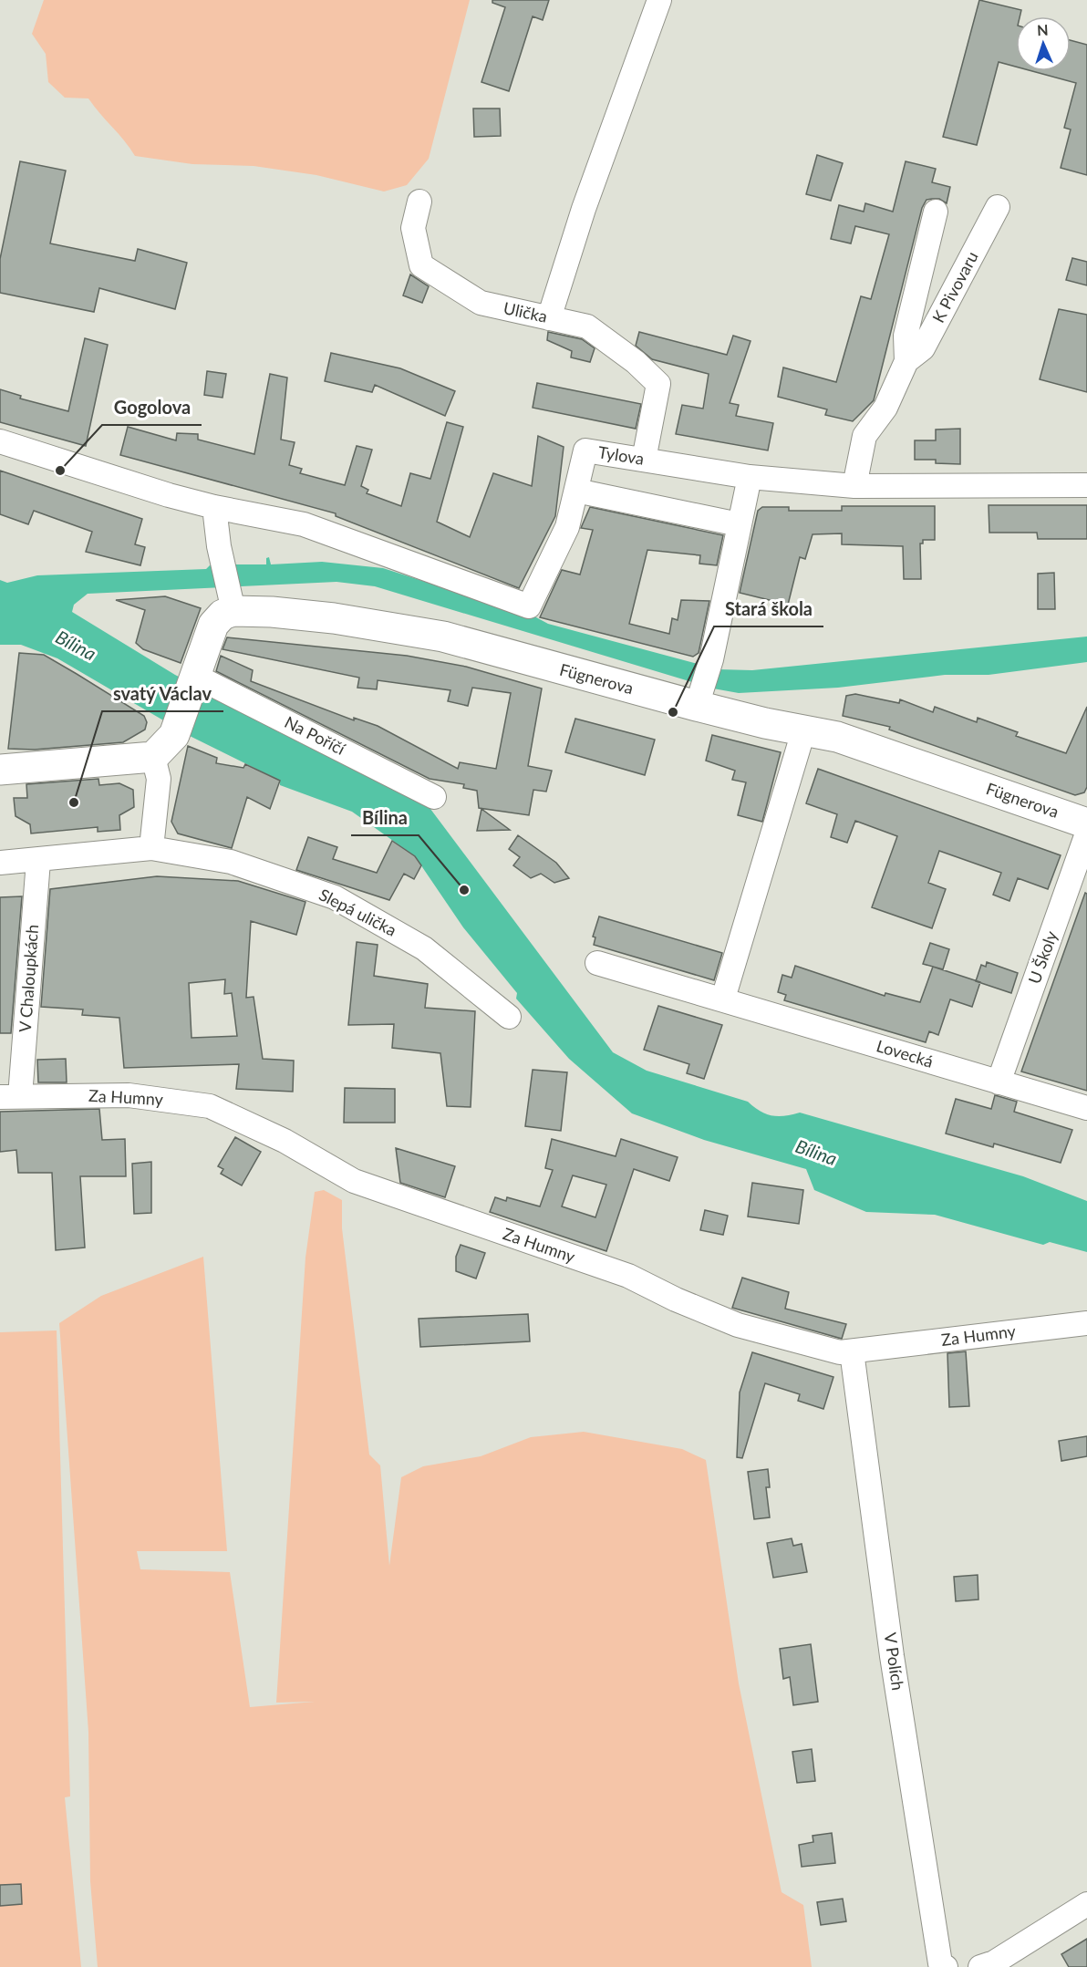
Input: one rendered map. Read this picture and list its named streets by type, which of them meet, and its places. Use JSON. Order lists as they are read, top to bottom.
{
  "streets": {
    "main road": ["Fügnerova"],
    "street": [
      "K Pivovaru",
      "Ulička",
      "Tylova",
      "Na Poříčí",
      "Slepá ulička",
      "U Školy",
      "V Chaloupkách",
      "Lovecká",
      "Za Humny",
      "V Polích"
    ]
  },
  "crossings": [
    ["K Pivovaru", "Tylova"],
    ["Ulička", "Tylova"],
    ["Slepá ulička", "V Chaloupkách"],
    ["U Školy", "Lovecká"],
    ["V Chaloupkách", "Za Humny"],
    ["Za Humny", "V Polích"]
  ],
  "water": ["Bílina"],
  "places": [
    "Gogolova",
    "Stará škola",
    "svatý Václav",
    "Bílina"
  ],
  "north": "top"
}
